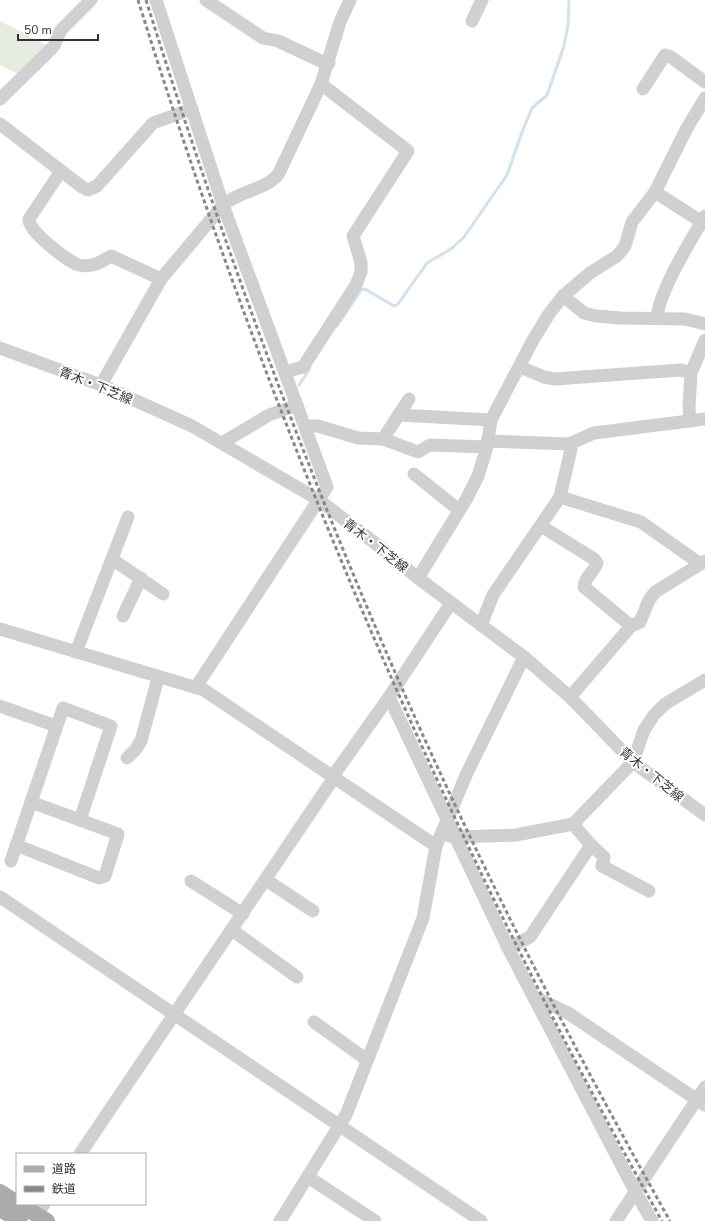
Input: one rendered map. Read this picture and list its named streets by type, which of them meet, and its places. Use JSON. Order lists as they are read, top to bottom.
{
  "streets": {
    "street": ["青木・下芝線"]
  },
  "legend": ["道路", "鉄道"],
  "scale_bar": "50 m"
}
